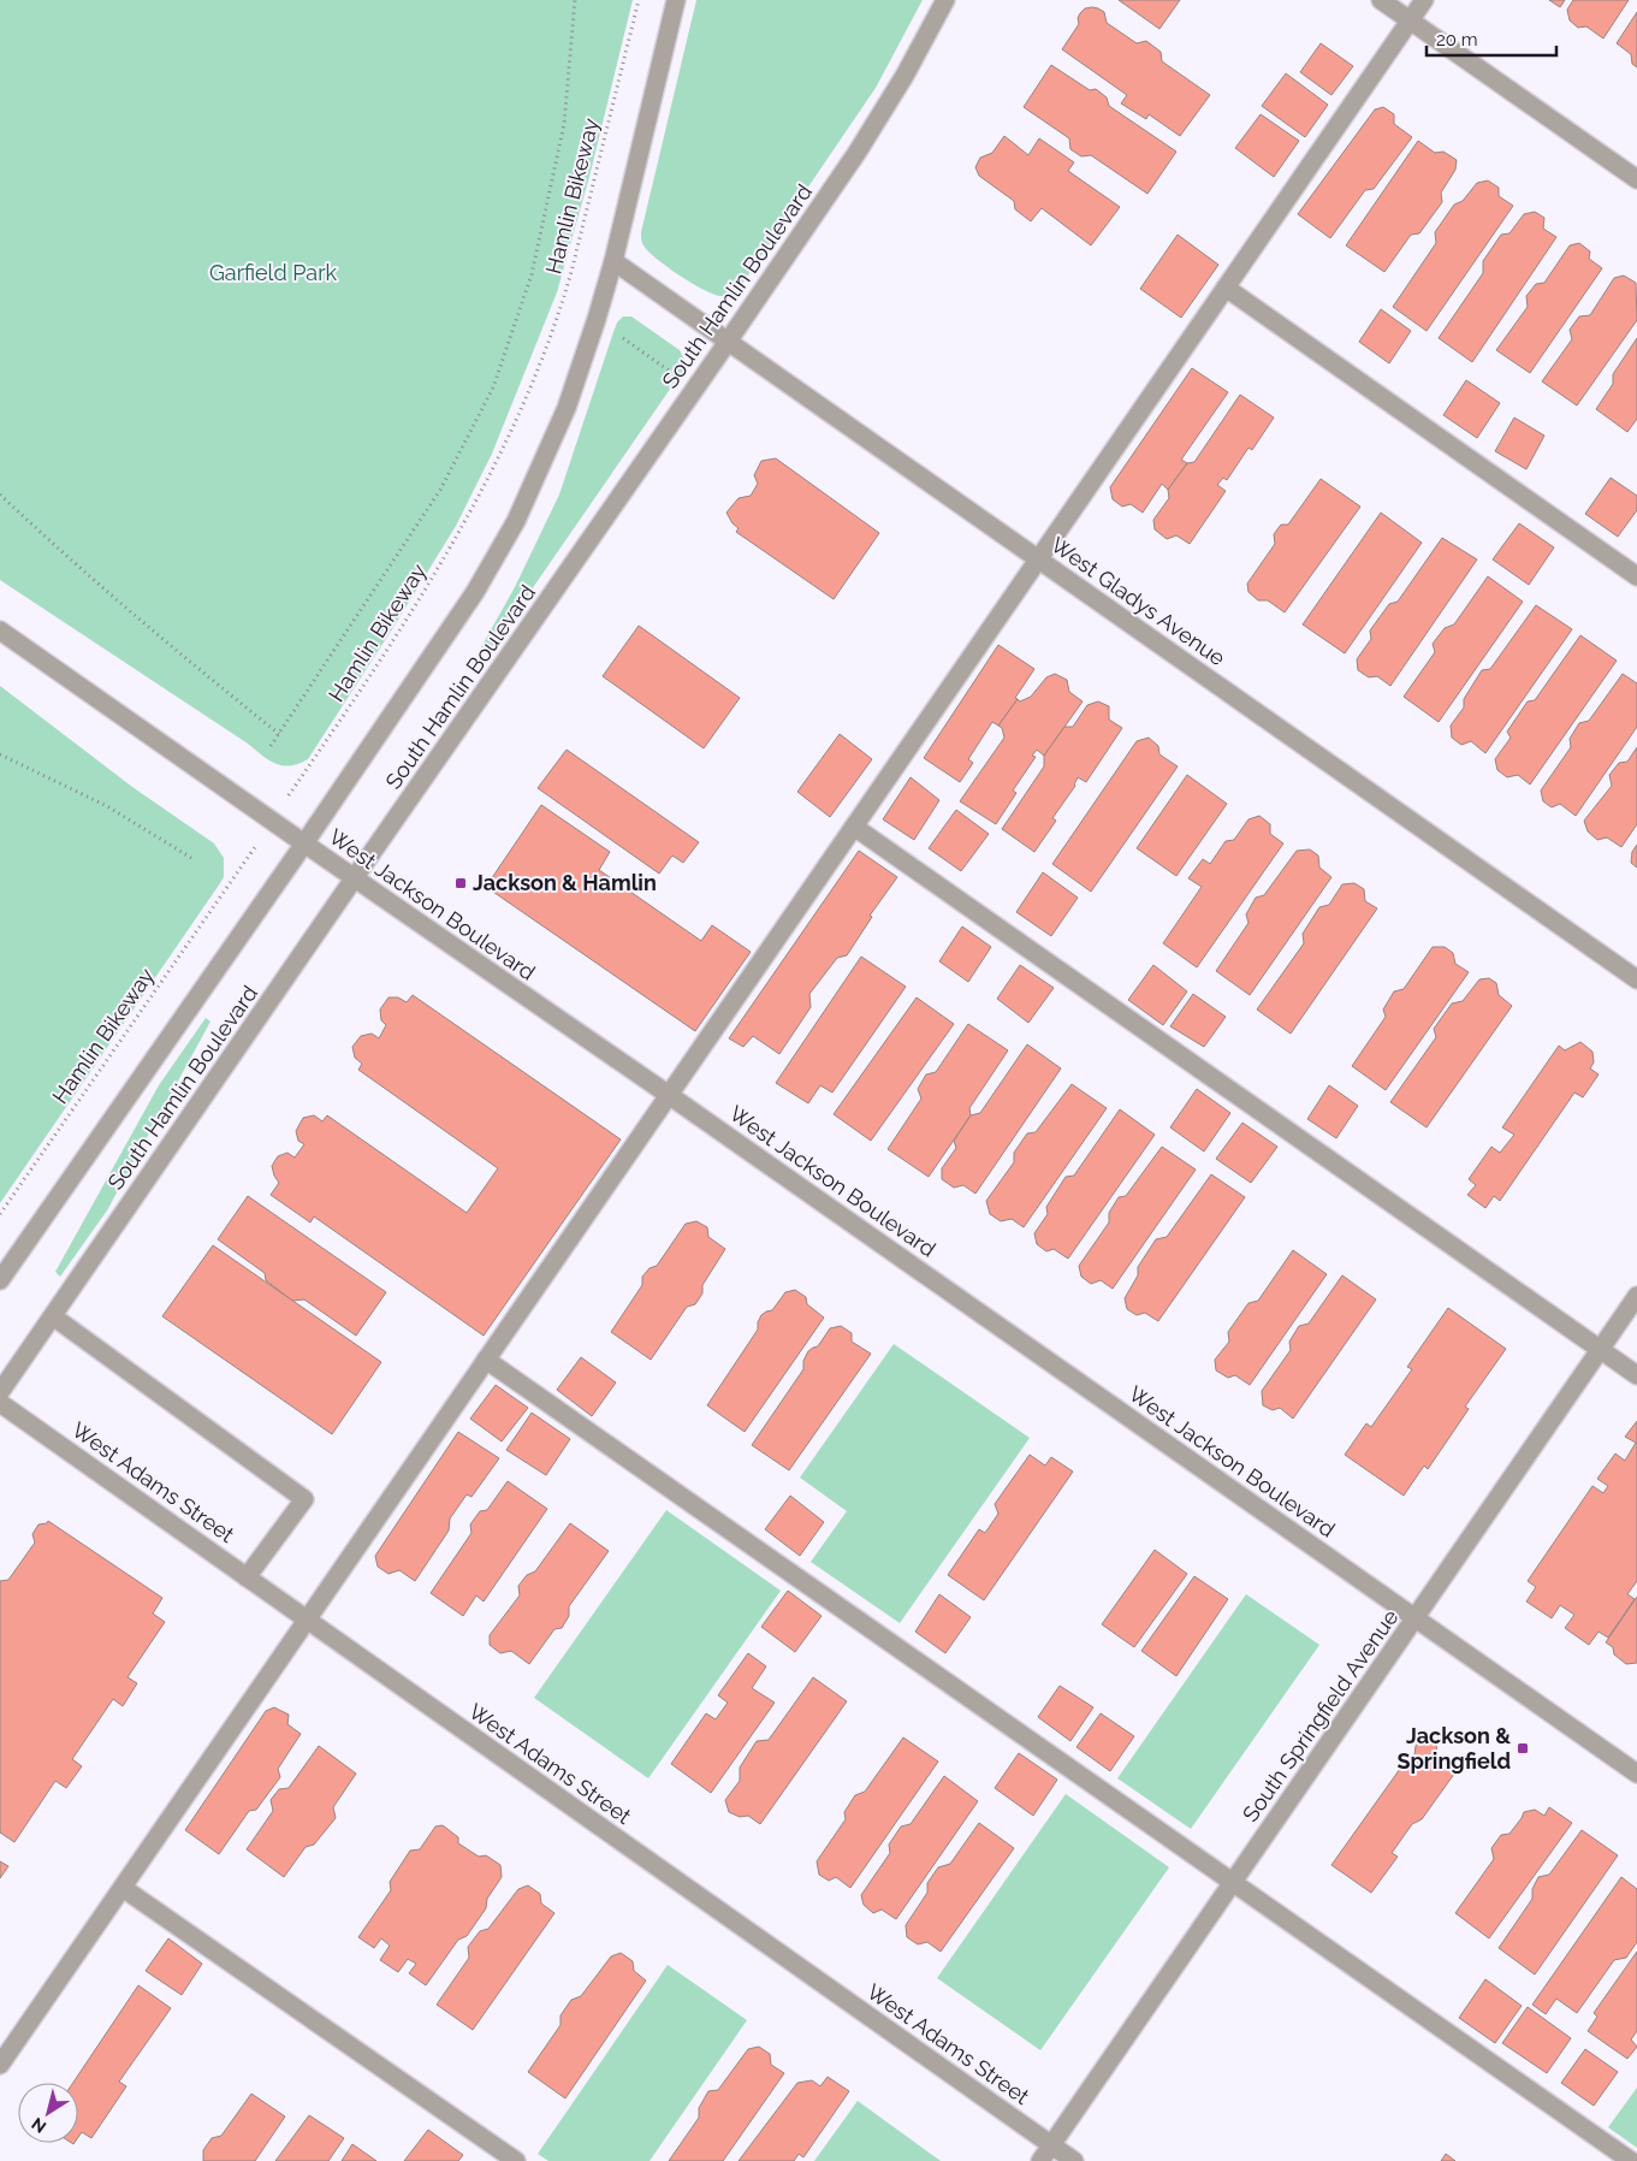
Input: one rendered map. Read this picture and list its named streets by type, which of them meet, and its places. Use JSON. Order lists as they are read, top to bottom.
{
  "streets": {
    "street": [
      "South Hamlin Boulevard",
      "West Gladys Avenue",
      "West Jackson Boulevard",
      "West Adams Street",
      "South Springfield Avenue"
    ],
    "path": ["Hamlin Bikeway"]
  },
  "crossings": [
    ["Hamlin Bikeway", "West Jackson Boulevard"],
    ["South Hamlin Boulevard", "West Gladys Avenue"],
    ["South Hamlin Boulevard", "West Jackson Boulevard"],
    ["West Jackson Boulevard", "South Springfield Avenue"],
    ["West Adams Street", "South Springfield Avenue"]
  ],
  "parks": ["Garfield Park"],
  "places": {
    "transit": ["Jackson & Hamlin", "Jackson & Springfield"]
  },
  "scale_bar": "20 m",
  "north": "bottom left"
}
